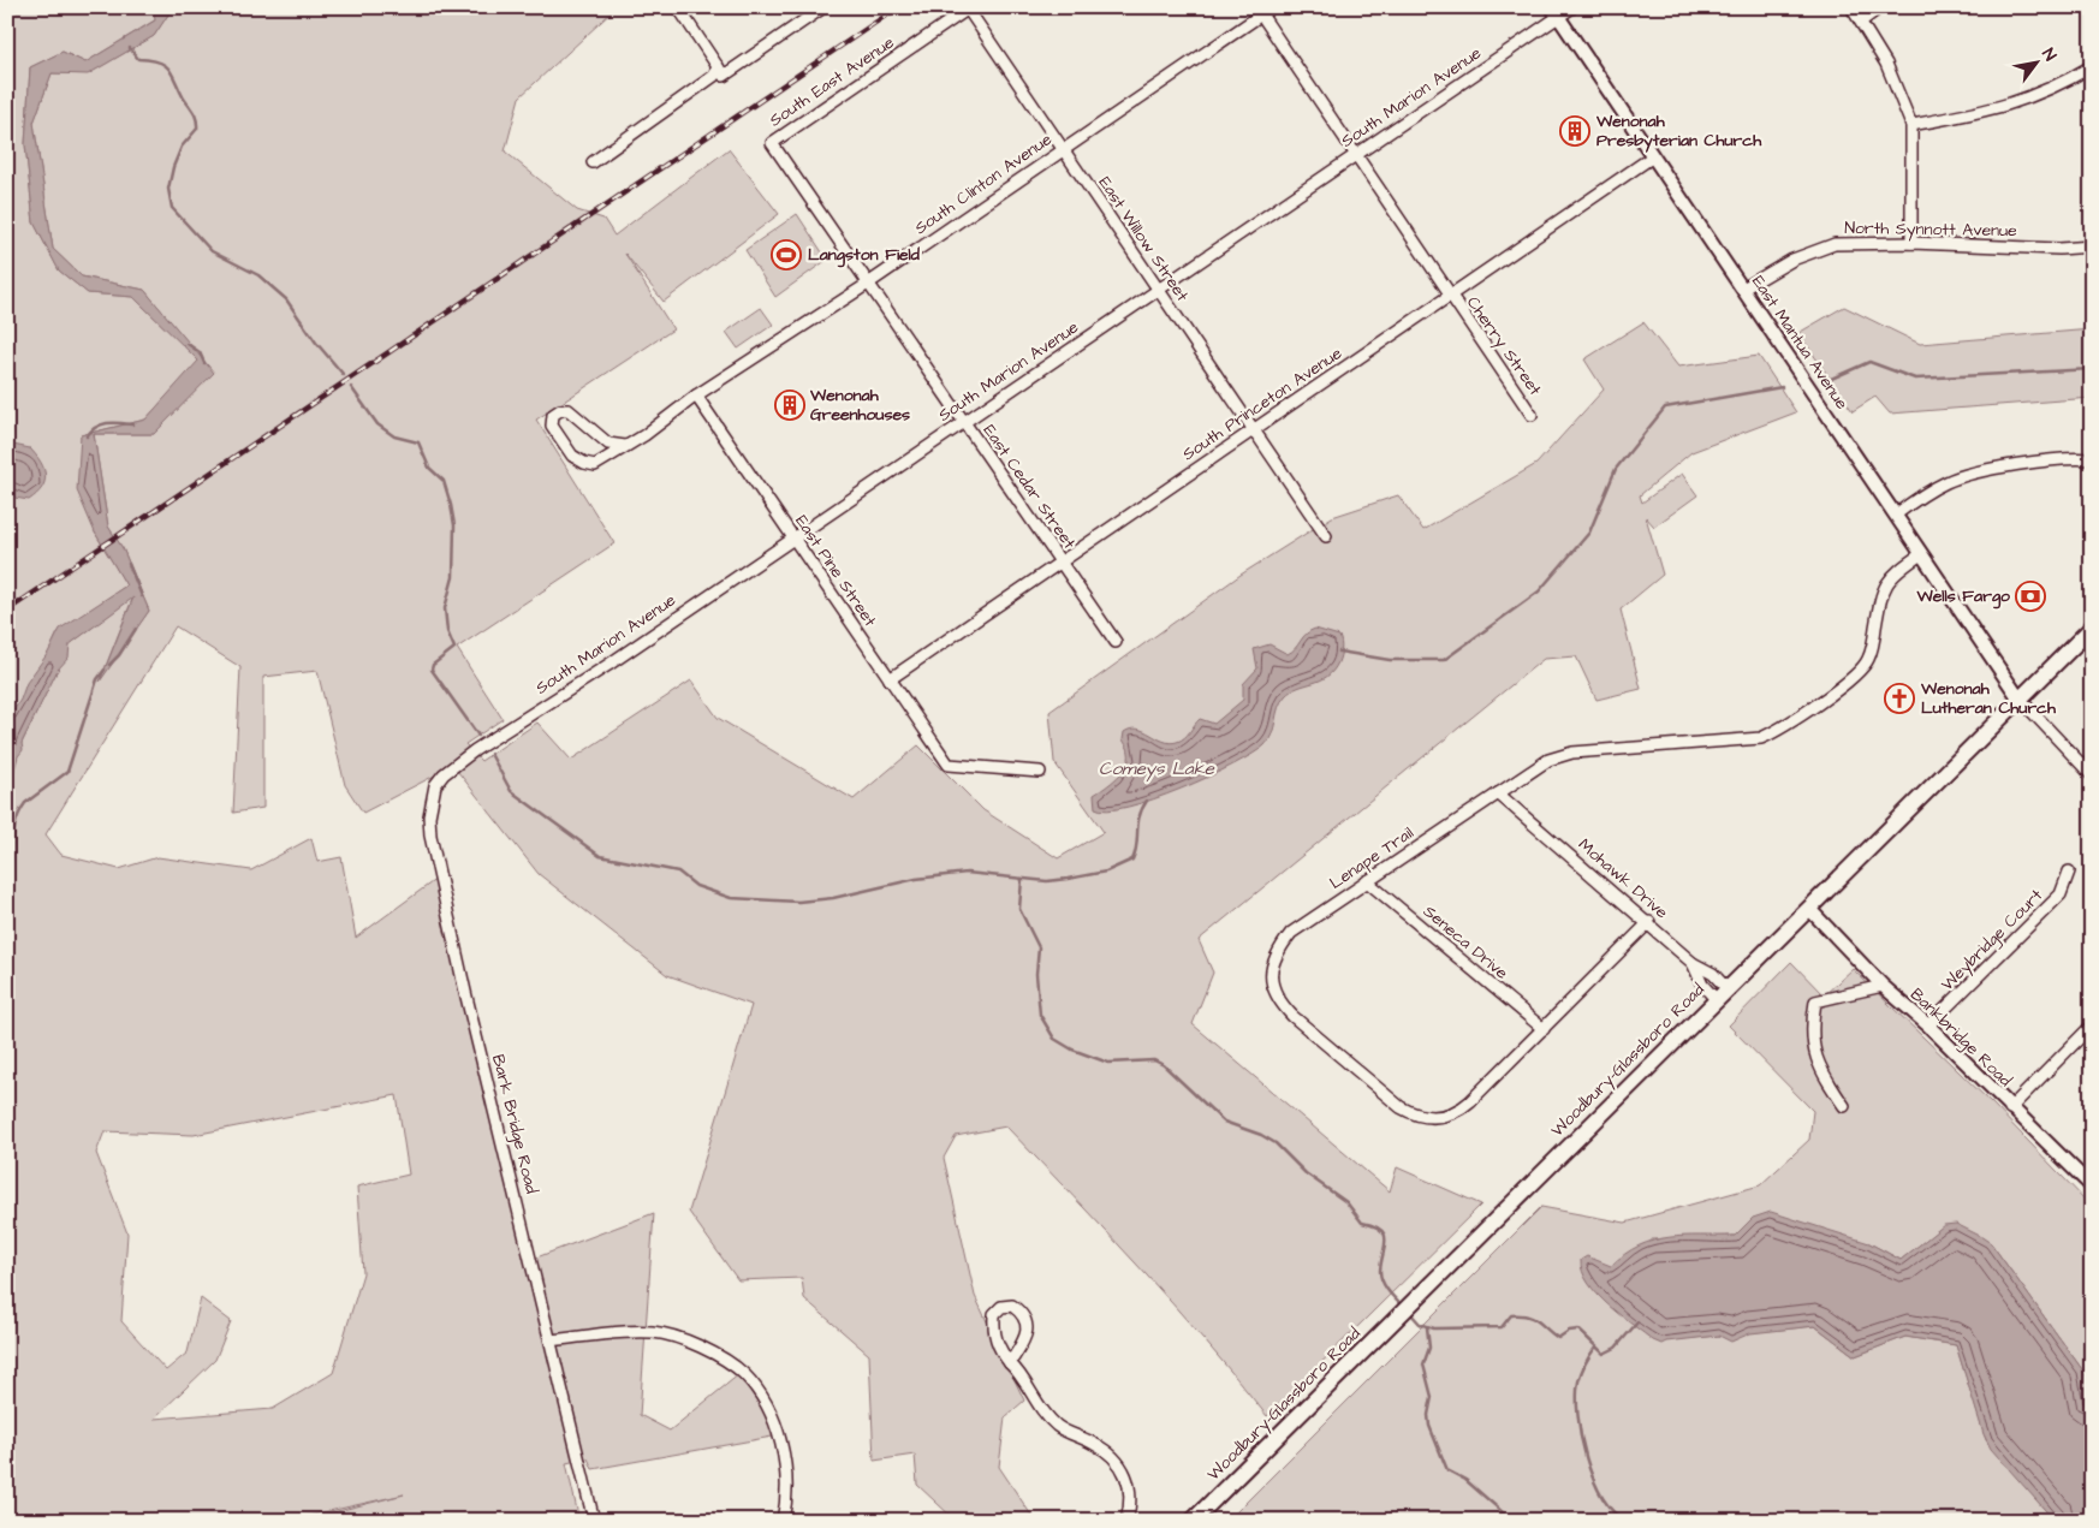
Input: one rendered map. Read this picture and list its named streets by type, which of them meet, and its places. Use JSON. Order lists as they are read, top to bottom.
{
  "streets": {
    "main road": ["Woodbury-Glassboro Road"],
    "street": [
      "South East Avenue",
      "South Marion Avenue",
      "South Clinton Avenue",
      "North Synnott Avenue",
      "East Willow Street",
      "East Mantua Avenue",
      "Cherry Street",
      "South Princeton Avenue",
      "East Cedar Street",
      "East Pine Street",
      "Lenape Trail",
      "Mohawk Drive",
      "Weybridge Court",
      "Seneca Drive",
      "Bankbridge Road",
      "Bark Bridge Road"
    ]
  },
  "crossings": [
    ["South East Avenue", "East Willow Street"],
    ["South East Avenue", "East Cedar Street"],
    ["South Marion Avenue", "East Willow Street"],
    ["South Marion Avenue", "East Mantua Avenue"],
    ["South Marion Avenue", "Cherry Street"],
    ["South Marion Avenue", "East Cedar Street"],
    ["South Marion Avenue", "East Pine Street"],
    ["South Marion Avenue", "Bark Bridge Road"],
    ["South Clinton Avenue", "East Willow Street"],
    ["South Clinton Avenue", "Cherry Street"],
    ["South Clinton Avenue", "East Cedar Street"],
    ["South Clinton Avenue", "East Pine Street"],
    ["North Synnott Avenue", "East Mantua Avenue"],
    ["East Willow Street", "South Princeton Avenue"],
    ["East Mantua Avenue", "South Princeton Avenue"],
    ["East Mantua Avenue", "Lenape Trail"],
    ["East Mantua Avenue", "Woodbury-Glassboro Road"],
    ["Cherry Street", "South Princeton Avenue"],
    ["South Princeton Avenue", "East Cedar Street"],
    ["South Princeton Avenue", "East Pine Street"],
    ["Lenape Trail", "Mohawk Drive"],
    ["Lenape Trail", "Seneca Drive"],
    ["Mohawk Drive", "Woodbury-Glassboro Road"],
    ["Weybridge Court", "Bankbridge Road"],
    ["Bankbridge Road", "Woodbury-Glassboro Road"]
  ],
  "water": ["Comeys Lake"],
  "places": {
    "building": ["Wenonah Presbyterian Church", "Wenonah Greenhouses"],
    "sports": ["Langston Field"],
    "bank": ["Wells Fargo"],
    "church": ["Wenonah Lutheran Church"]
  },
  "north": "top right"
}
